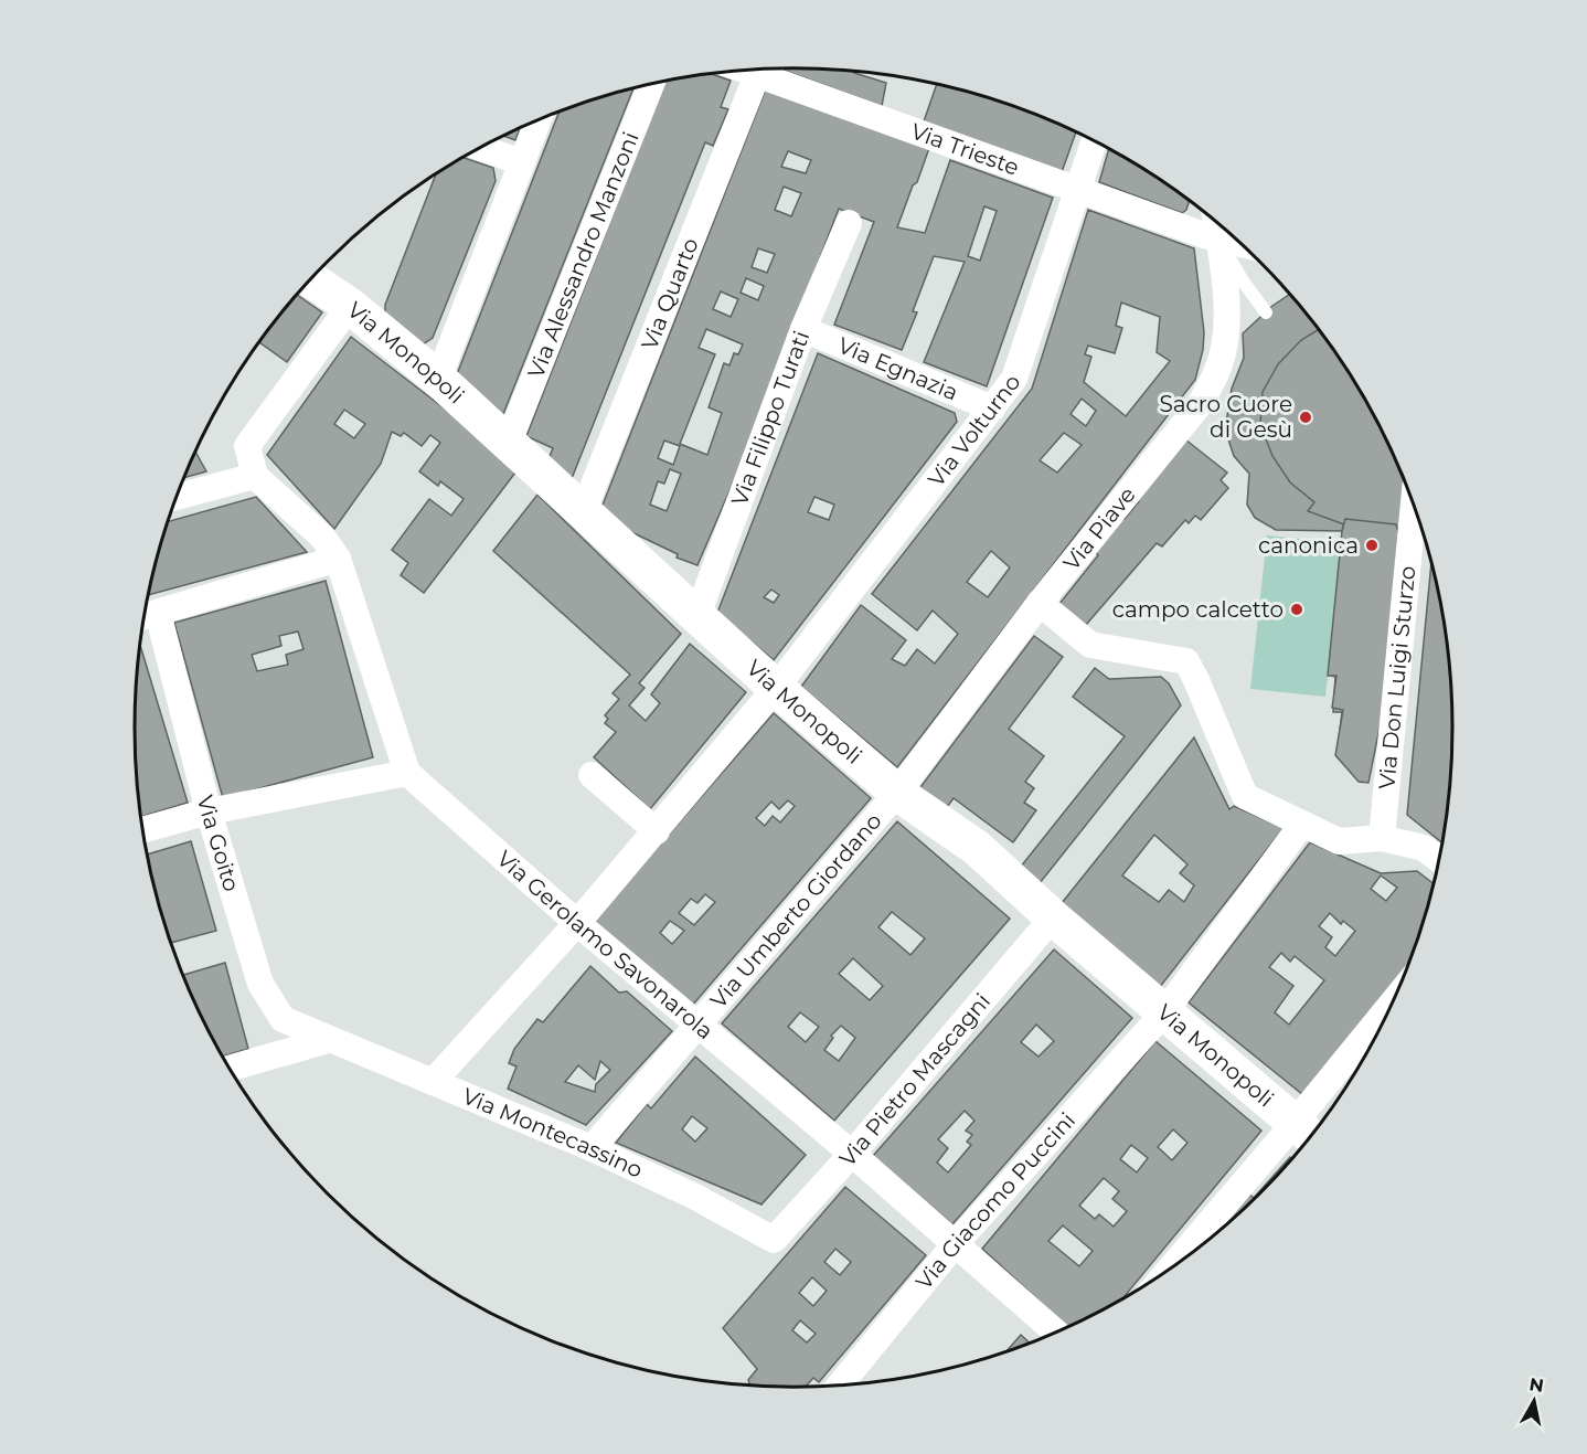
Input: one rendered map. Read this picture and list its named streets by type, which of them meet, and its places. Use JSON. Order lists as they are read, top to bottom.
{
  "streets": {
    "street": [
      "Via Trieste",
      "Via Alessandro Manzoni",
      "Via Quarto",
      "Via Monopoli",
      "Via Egnazia",
      "Via Filippo Turati",
      "Via Volturno",
      "Via Piave",
      "Via Don Luigi Sturzo",
      "Via Goito",
      "Via Umberto Giordano",
      "Via Gerolamo Savonarola",
      "Via Pietro Mascagni",
      "Via Montecassino",
      "Via Giacomo Puccini"
    ]
  },
  "crossings": [
    ["Via Trieste", "Via Quarto"],
    ["Via Trieste", "Via Volturno"],
    ["Via Trieste", "Via Piave"],
    ["Via Alessandro Manzoni", "Via Monopoli"],
    ["Via Quarto", "Via Monopoli"],
    ["Via Monopoli", "Via Filippo Turati"],
    ["Via Monopoli", "Via Volturno"],
    ["Via Monopoli", "Via Piave"],
    ["Via Monopoli", "Via Umberto Giordano"],
    ["Via Monopoli", "Via Pietro Mascagni"],
    ["Via Monopoli", "Via Giacomo Puccini"],
    ["Via Egnazia", "Via Filippo Turati"],
    ["Via Egnazia", "Via Volturno"],
    ["Via Volturno", "Via Gerolamo Savonarola"],
    ["Via Volturno", "Via Montecassino"],
    ["Via Piave", "Via Umberto Giordano"],
    ["Via Goito", "Via Montecassino"],
    ["Via Umberto Giordano", "Via Gerolamo Savonarola"],
    ["Via Umberto Giordano", "Via Montecassino"],
    ["Via Gerolamo Savonarola", "Via Pietro Mascagni"],
    ["Via Gerolamo Savonarola", "Via Giacomo Puccini"],
    ["Via Pietro Mascagni", "Via Montecassino"]
  ],
  "places": ["Sacro Cuore di Gesù", "canonica", "campo calcetto"],
  "north": "top"
}
